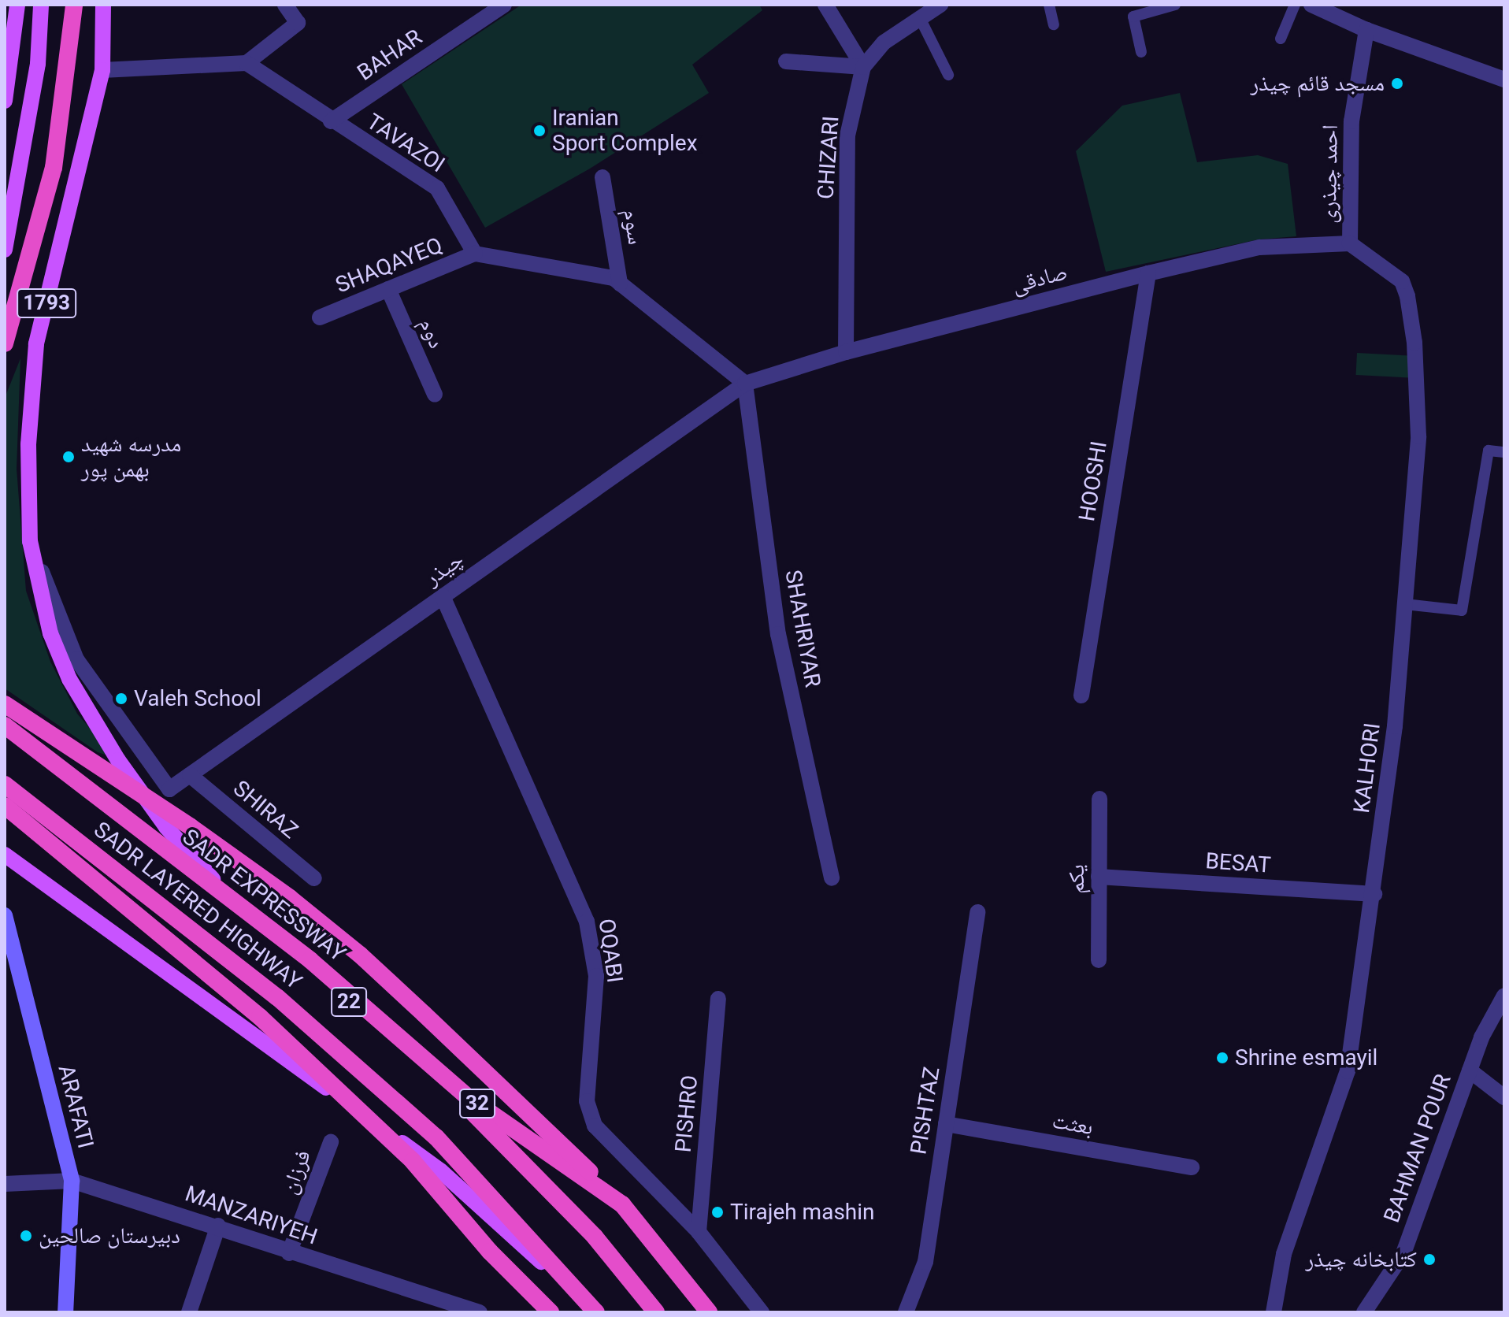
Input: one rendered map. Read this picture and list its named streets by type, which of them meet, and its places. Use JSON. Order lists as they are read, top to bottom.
{
  "streets": {
    "highway": [
      "SADR EXPRESSWAY",
      "SADR LAYERED HIGHWAY",
      "22",
      "32"
    ],
    "main road": ["1793", "ARAFATI"],
    "street": [
      "BAHAR",
      "TAVAZOI",
      "CHIZARI",
      "احمد چیذری",
      "سوم",
      "SHAQAYEQ",
      "صادقی",
      "دوم",
      "HOOSHI",
      "چیذر",
      "SHAHRIYAR",
      "KALHORI",
      "SHIRAZ",
      "BESAT",
      "یکم",
      "OQABI",
      "PISHTAZ",
      "PISHRO",
      "بعثت",
      "BAHMAN POUR",
      "فرزان",
      "MANZARIYEH"
    ]
  },
  "crossings": [
    ["BAHAR", "TAVAZOI"],
    ["TAVAZOI", "SHAQAYEQ"],
    ["CHIZARI", "صادقی"],
    ["احمد چیذری", "صادقی"],
    ["احمد چیذری", "KALHORI"],
    ["SHAQAYEQ", "دوم"],
    ["صادقی", "HOOSHI"],
    ["صادقی", "چیذر"],
    ["صادقی", "SHAHRIYAR"],
    ["صادقی", "KALHORI"],
    ["1793", "چیذر"],
    ["1793", "SADR EXPRESSWAY"],
    ["چیذر", "SHAHRIYAR"],
    ["چیذر", "SHIRAZ"],
    ["چیذر", "OQABI"],
    ["KALHORI", "BESAT"],
    ["BESAT", "یکم"],
    ["OQABI", "PISHRO"],
    ["ARAFATI", "MANZARIYEH"],
    ["PISHTAZ", "بعثت"],
    ["فرزان", "MANZARIYEH"]
  ],
  "places": [
    "مسجد قائم چیذر",
    "Iranian Sport Complex",
    "مدرسه شهید بهمن پور",
    "Valeh School",
    "Shrine esmayil",
    "Tirajeh mashin",
    "دبیرستان صالحین",
    "کتابخانه چیذر"
  ]
}
